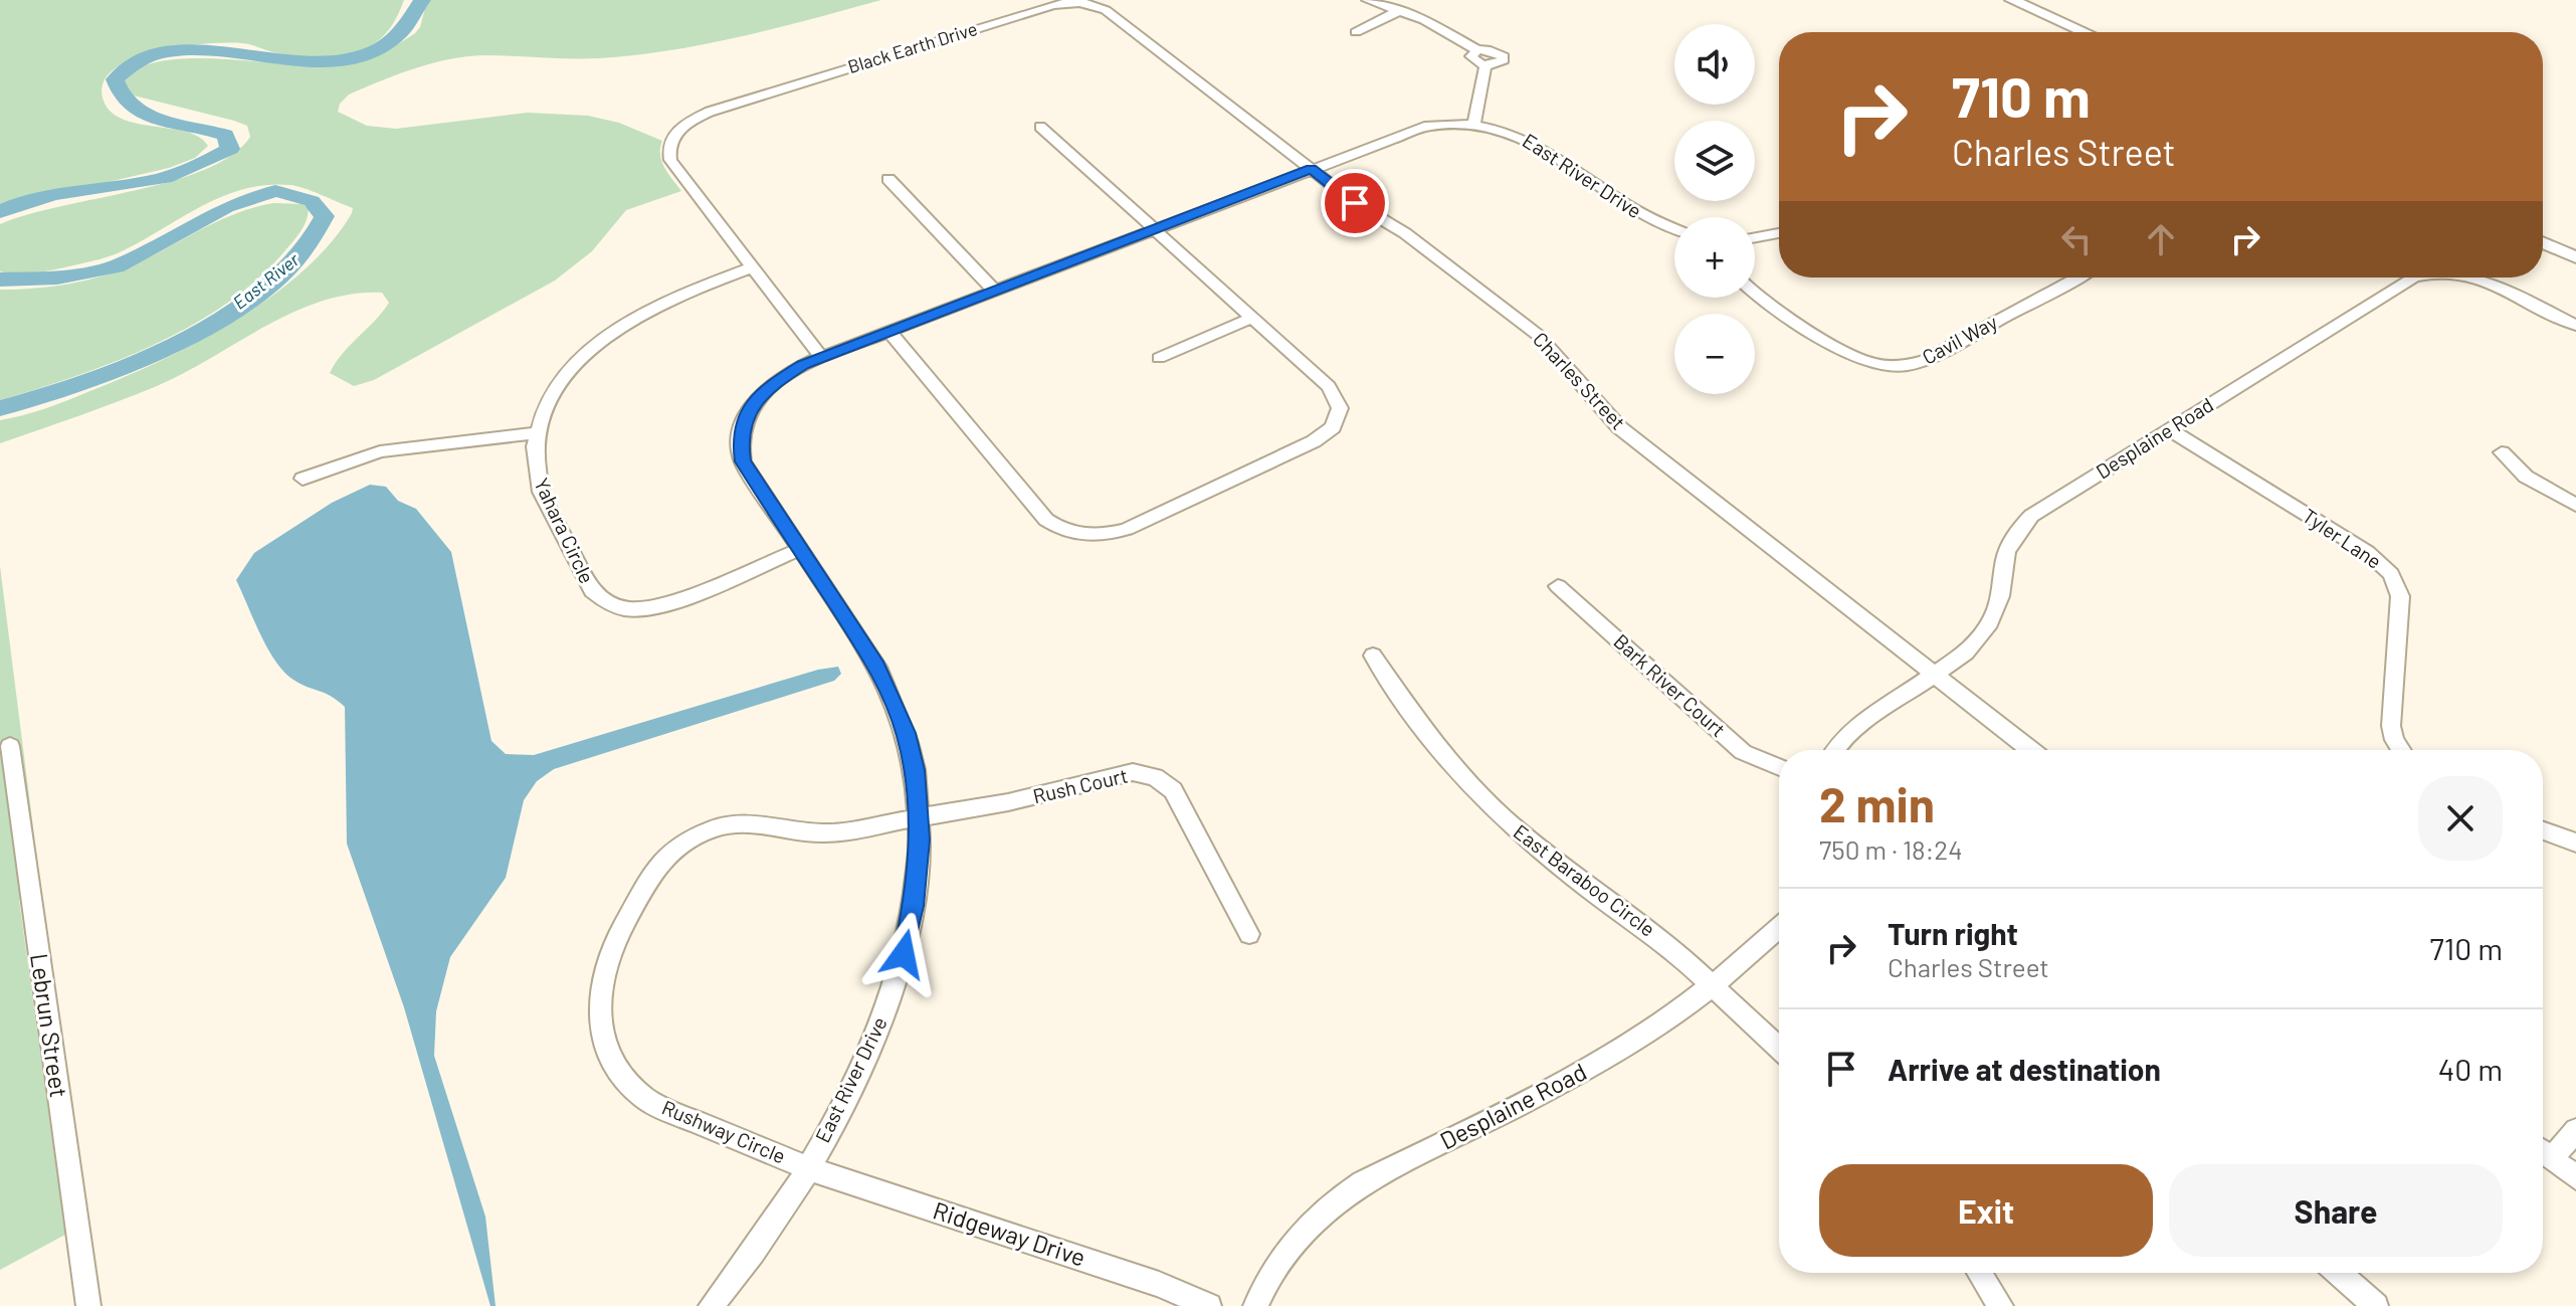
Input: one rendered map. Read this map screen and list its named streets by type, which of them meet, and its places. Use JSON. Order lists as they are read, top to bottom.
{
  "streets": {
    "street": [
      "Black Earth Drive",
      "East River Drive",
      "Cavil Way",
      "Charles Street",
      "Desplaine Road",
      "Yahara Circle",
      "Tyler Lane",
      "Bark River Court",
      "Rush Court",
      "East Baraboo Circle",
      "Lebrun Street",
      "Rushway Circle",
      "Ridgeway Drive"
    ]
  },
  "crossings": [
    ["Black Earth Drive", "Charles Street"],
    ["Black Earth Drive", "Yahara Circle"],
    ["East River Drive", "Charles Street"],
    ["East River Drive", "Yahara Circle"],
    ["East River Drive", "Rush Court"],
    ["East River Drive", "Rushway Circle"],
    ["East River Drive", "Ridgeway Drive"],
    ["Charles Street", "Desplaine Road"],
    ["Desplaine Road", "Tyler Lane"],
    ["Desplaine Road", "East Baraboo Circle"],
    ["Rush Court", "Rushway Circle"],
    ["Rushway Circle", "Ridgeway Drive"]
  ],
  "water": ["East River"],
  "page": {
    "map_buttons": ["+", "−"],
    "turn": ["710 m", "Charles Street"],
    "heading": ["2 min", "750 m · 18:24"],
    "list": [
      {
        "name": "Turn right",
        "note": "Charles Street",
        "value": "710 m"
      },
      {
        "name": "Arrive at destination",
        "value": "40 m"
      }
    ],
    "buttons": ["Exit", "Share"]
  }
}
